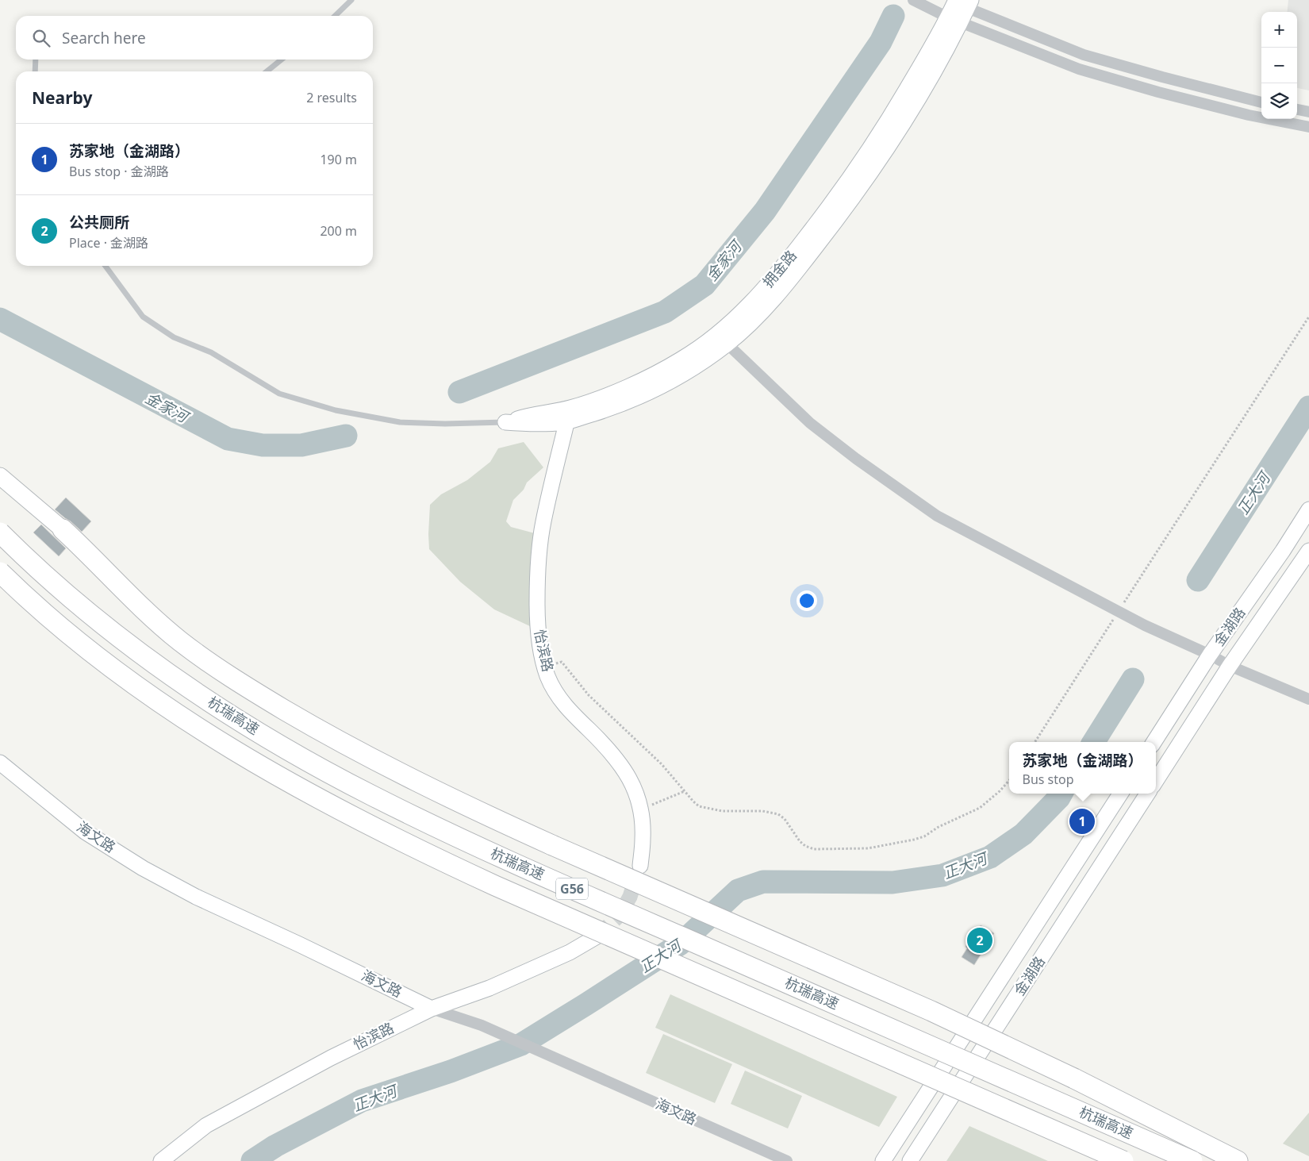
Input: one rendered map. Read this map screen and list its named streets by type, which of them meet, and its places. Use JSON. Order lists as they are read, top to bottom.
{
  "streets": {
    "highway": ["杭瑞高速", "G56"],
    "street": ["金湖路", "怡滨路", "海文路"]
  },
  "crossings": [
    ["怡滨路", "海文路"]
  ],
  "water": ["金家河", "正大河"],
  "page": {
    "map_buttons": ["+", "−"],
    "search": "Search here",
    "heading": ["Nearby", "2 results"],
    "list": [
      {
        "mark": "1",
        "name": "苏家地（金湖路）",
        "note": "Bus stop · 金湖路",
        "value": "190 m"
      },
      {
        "mark": "2",
        "name": "公共厕所",
        "note": "Place · 金湖路",
        "value": "200 m"
      }
    ],
    "popup": ["苏家地（金湖路）", "Bus stop"],
    "pins": ["1", "2"]
  }
}
